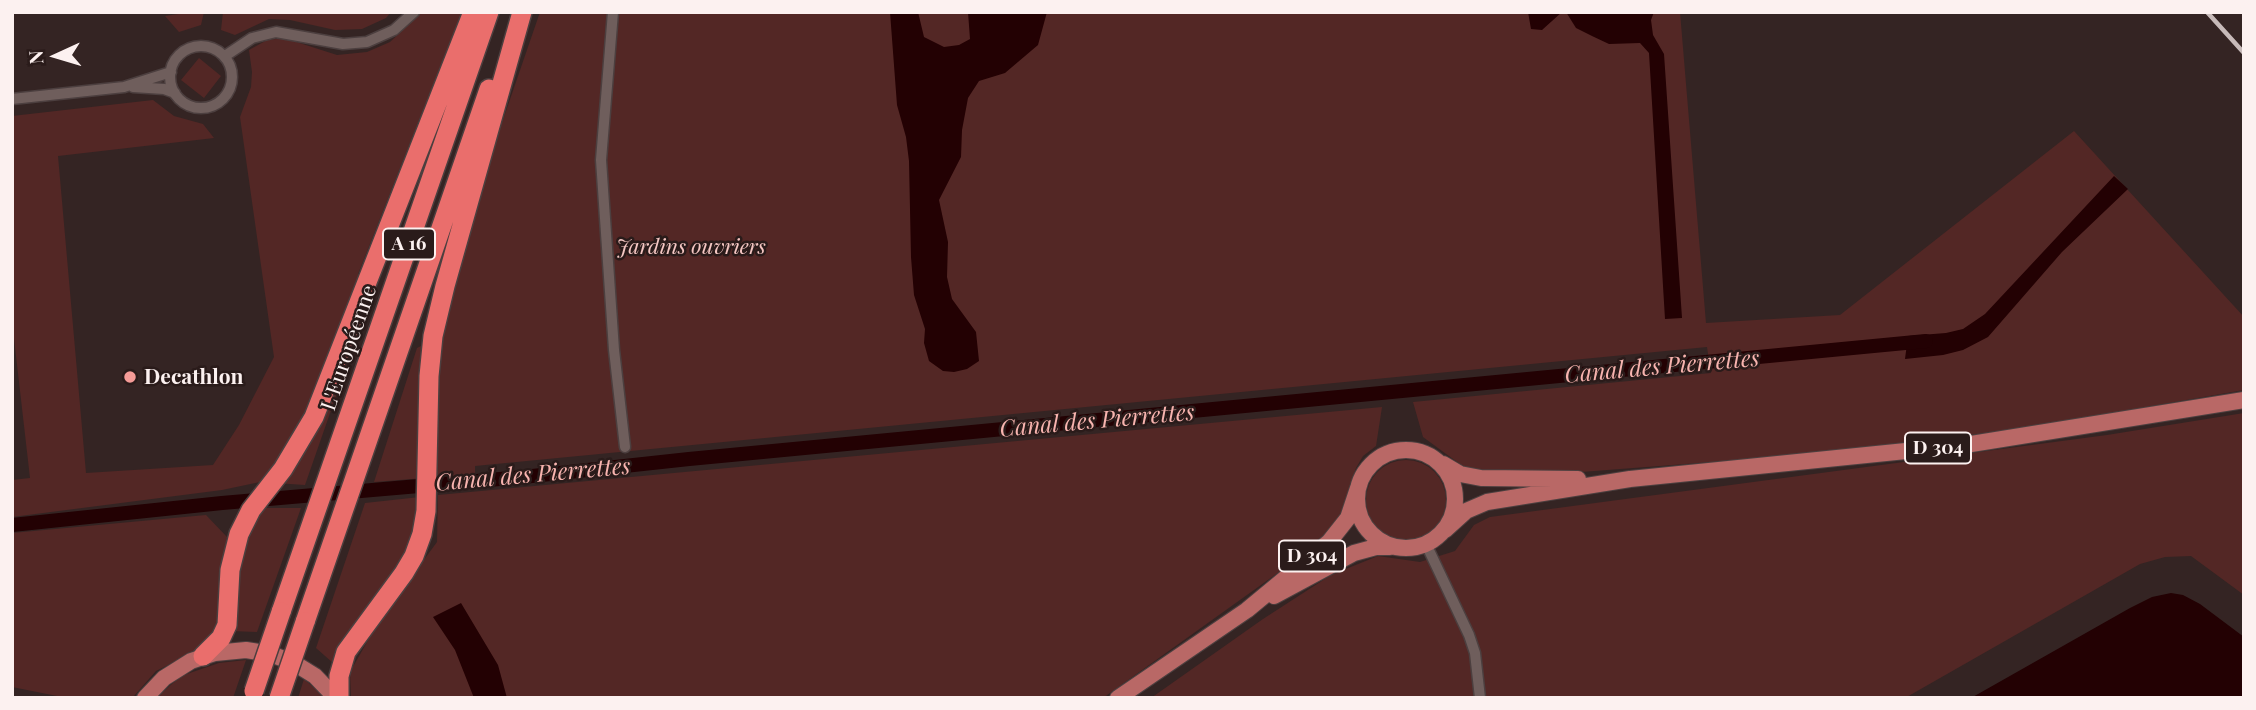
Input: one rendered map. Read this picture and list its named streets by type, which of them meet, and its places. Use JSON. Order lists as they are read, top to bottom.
{
  "streets": {
    "highway": ["A 16", "L'Européenne"],
    "main road": ["D 304"]
  },
  "water": ["Canal des Pierrettes"],
  "parks": ["Jardins ouvriers"],
  "places": ["Decathlon"],
  "north": "left"
}
